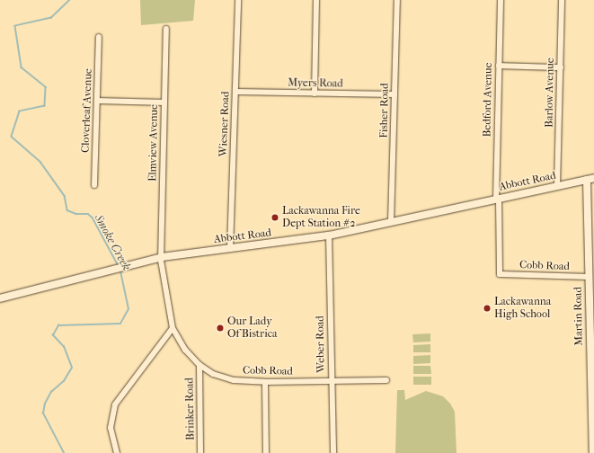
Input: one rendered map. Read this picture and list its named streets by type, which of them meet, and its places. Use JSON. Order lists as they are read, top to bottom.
{
  "streets": {
    "street": [
      "Myers Road",
      "Barlow Avenue",
      "Bedford Avenue",
      "Cloverleaf Avenue",
      "Fisher Road",
      "Wiesner Road",
      "Elmview Avenue",
      "Abbott Road",
      "Cobb Road",
      "Martin Road",
      "Weber Road",
      "Brinker Road"
    ]
  },
  "crossings": [
    ["Myers Road", "Fisher Road"],
    ["Myers Road", "Wiesner Road"],
    ["Barlow Avenue", "Abbott Road"],
    ["Bedford Avenue", "Abbott Road"],
    ["Bedford Avenue", "Cobb Road"],
    ["Fisher Road", "Abbott Road"],
    ["Wiesner Road", "Abbott Road"],
    ["Elmview Avenue", "Abbott Road"],
    ["Elmview Avenue", "Cobb Road"],
    ["Abbott Road", "Martin Road"],
    ["Abbott Road", "Weber Road"],
    ["Cobb Road", "Martin Road"],
    ["Cobb Road", "Weber Road"],
    ["Cobb Road", "Brinker Road"]
  ],
  "water": ["Smoke Creek"],
  "places": ["Lackawanna Fire Dept Station #2", "Lackawanna High School", "Our Lady Of Bistrica"]
}
